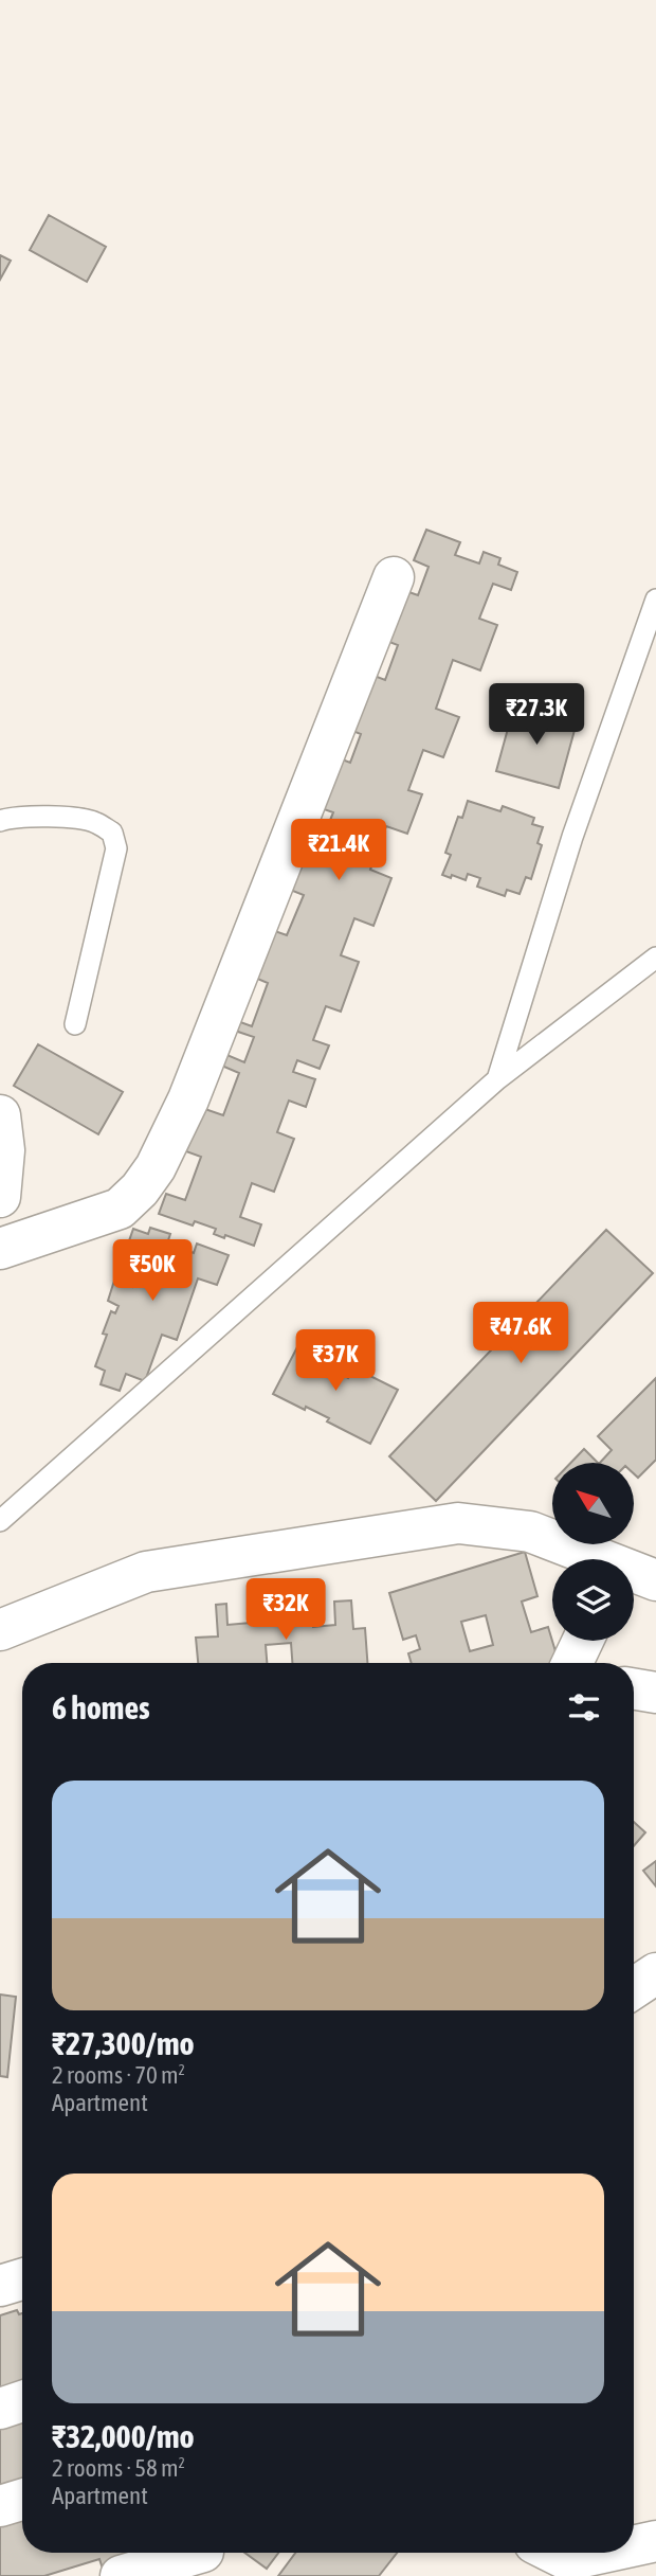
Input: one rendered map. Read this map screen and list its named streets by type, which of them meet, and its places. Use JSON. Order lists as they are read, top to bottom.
{
  "north": "top left",
  "page": {
    "price": [
      "₹27.3K",
      "₹21.4K",
      "₹50K",
      "₹47.6K",
      "₹37K",
      "₹32K"
    ],
    "heading": "6 homes",
    "list": [
      {
        "name": "₹27,300/mo",
        "note": "2 rooms · 70 m² · Apartment"
      },
      {
        "name": "₹32,000/mo",
        "note": "2 rooms · 58 m² · Apartment"
      }
    ]
  }
}
